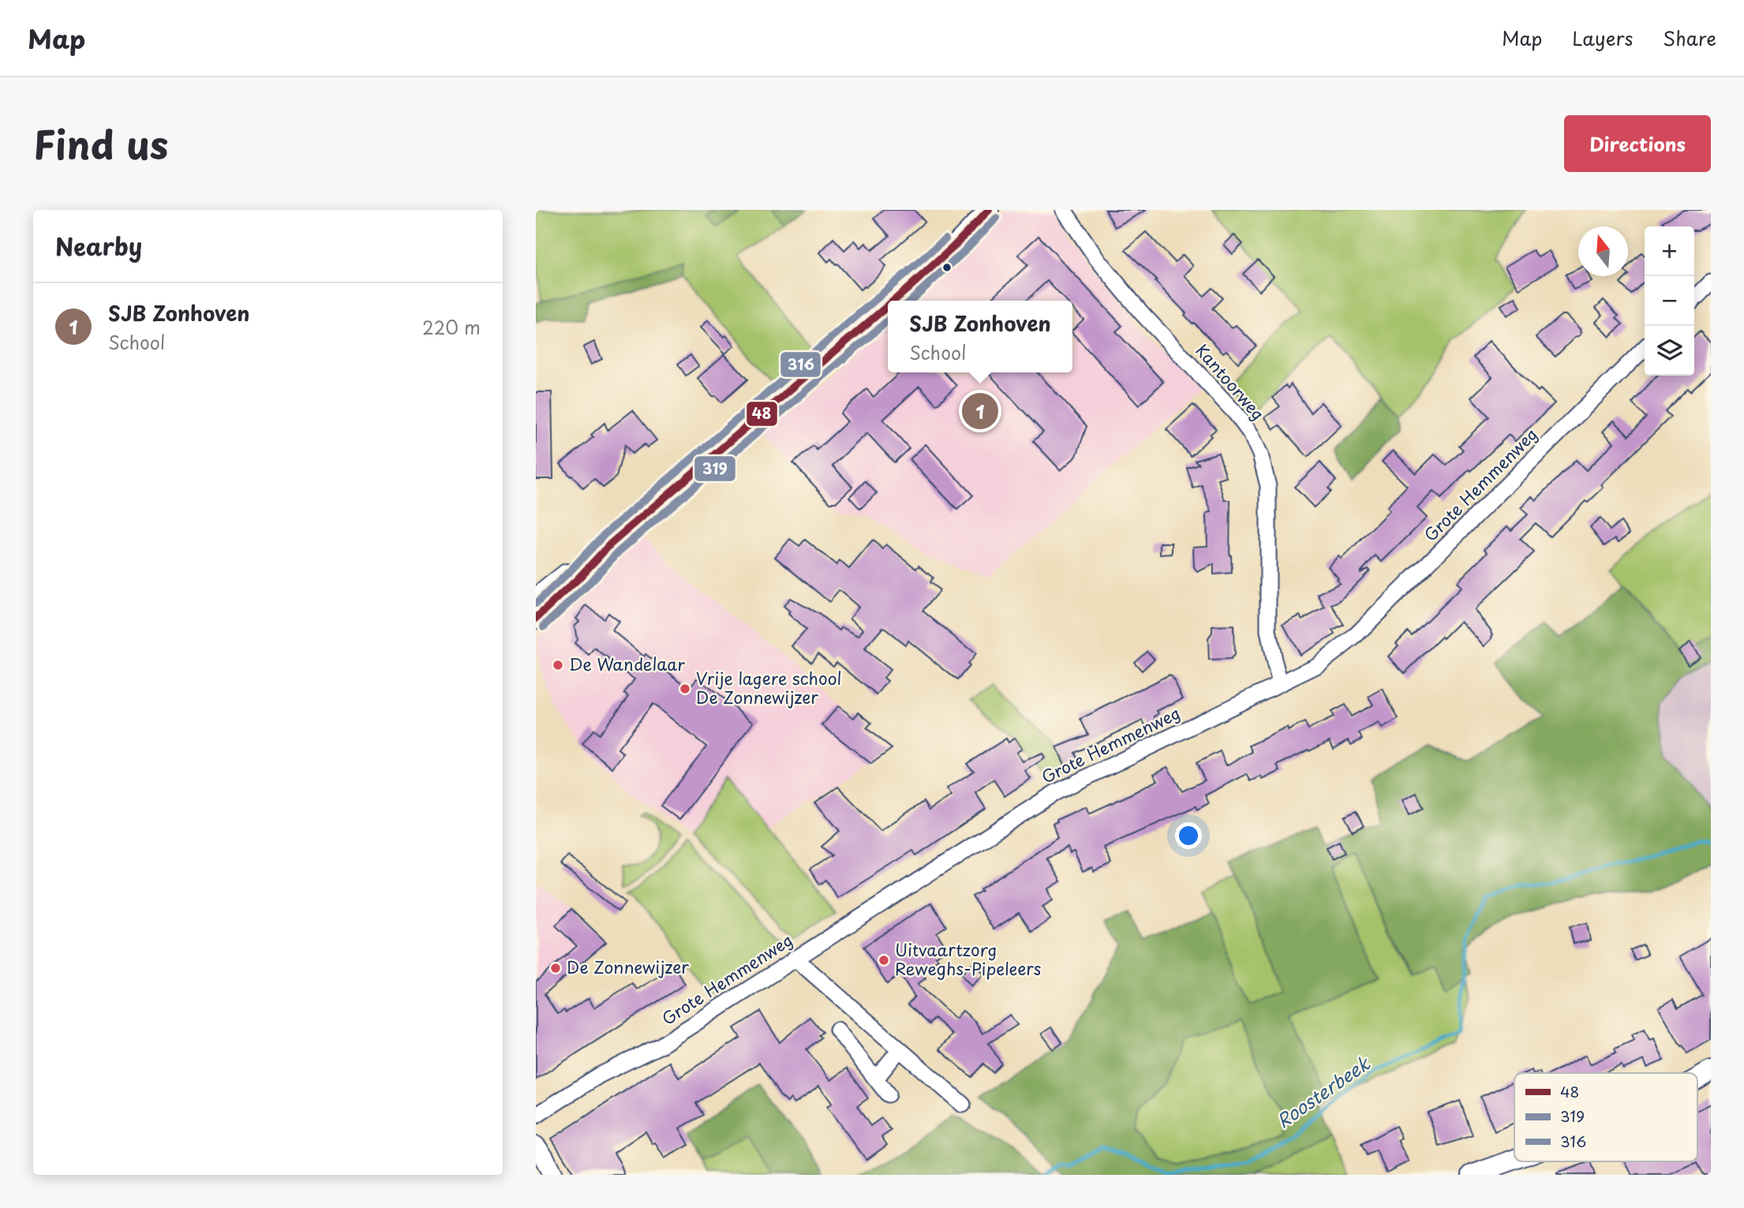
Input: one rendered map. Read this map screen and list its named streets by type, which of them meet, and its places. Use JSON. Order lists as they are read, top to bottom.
{
  "streets": {
    "street": ["Kantoorweg", "Grote Hemmenweg"]
  },
  "crossings": [
    ["Kantoorweg", "Grote Hemmenweg"]
  ],
  "water": ["Roosterbeek"],
  "places": [
    "De Wandelaar",
    "Vrije lagere school De Zonnewijzer",
    "Uitvaartzorg Reweghs-Pipeleers",
    "De Zonnewijzer"
  ],
  "lines": ["transit line 48", "transit line 319", "transit line 316"],
  "legend": ["48", "319", "316"],
  "north": "top",
  "page": {
    "header": "Map",
    "nav": ["Map", "Layers", "Share"],
    "title": "Find us",
    "buttons": "Directions",
    "heading": "Nearby",
    "map_buttons": ["+", "−"],
    "list": [
      {
        "mark": "1",
        "name": "SJB Zonhoven",
        "note": "School",
        "value": "220 m"
      }
    ],
    "popup": ["SJB Zonhoven", "School"],
    "pins": "1"
  }
}
